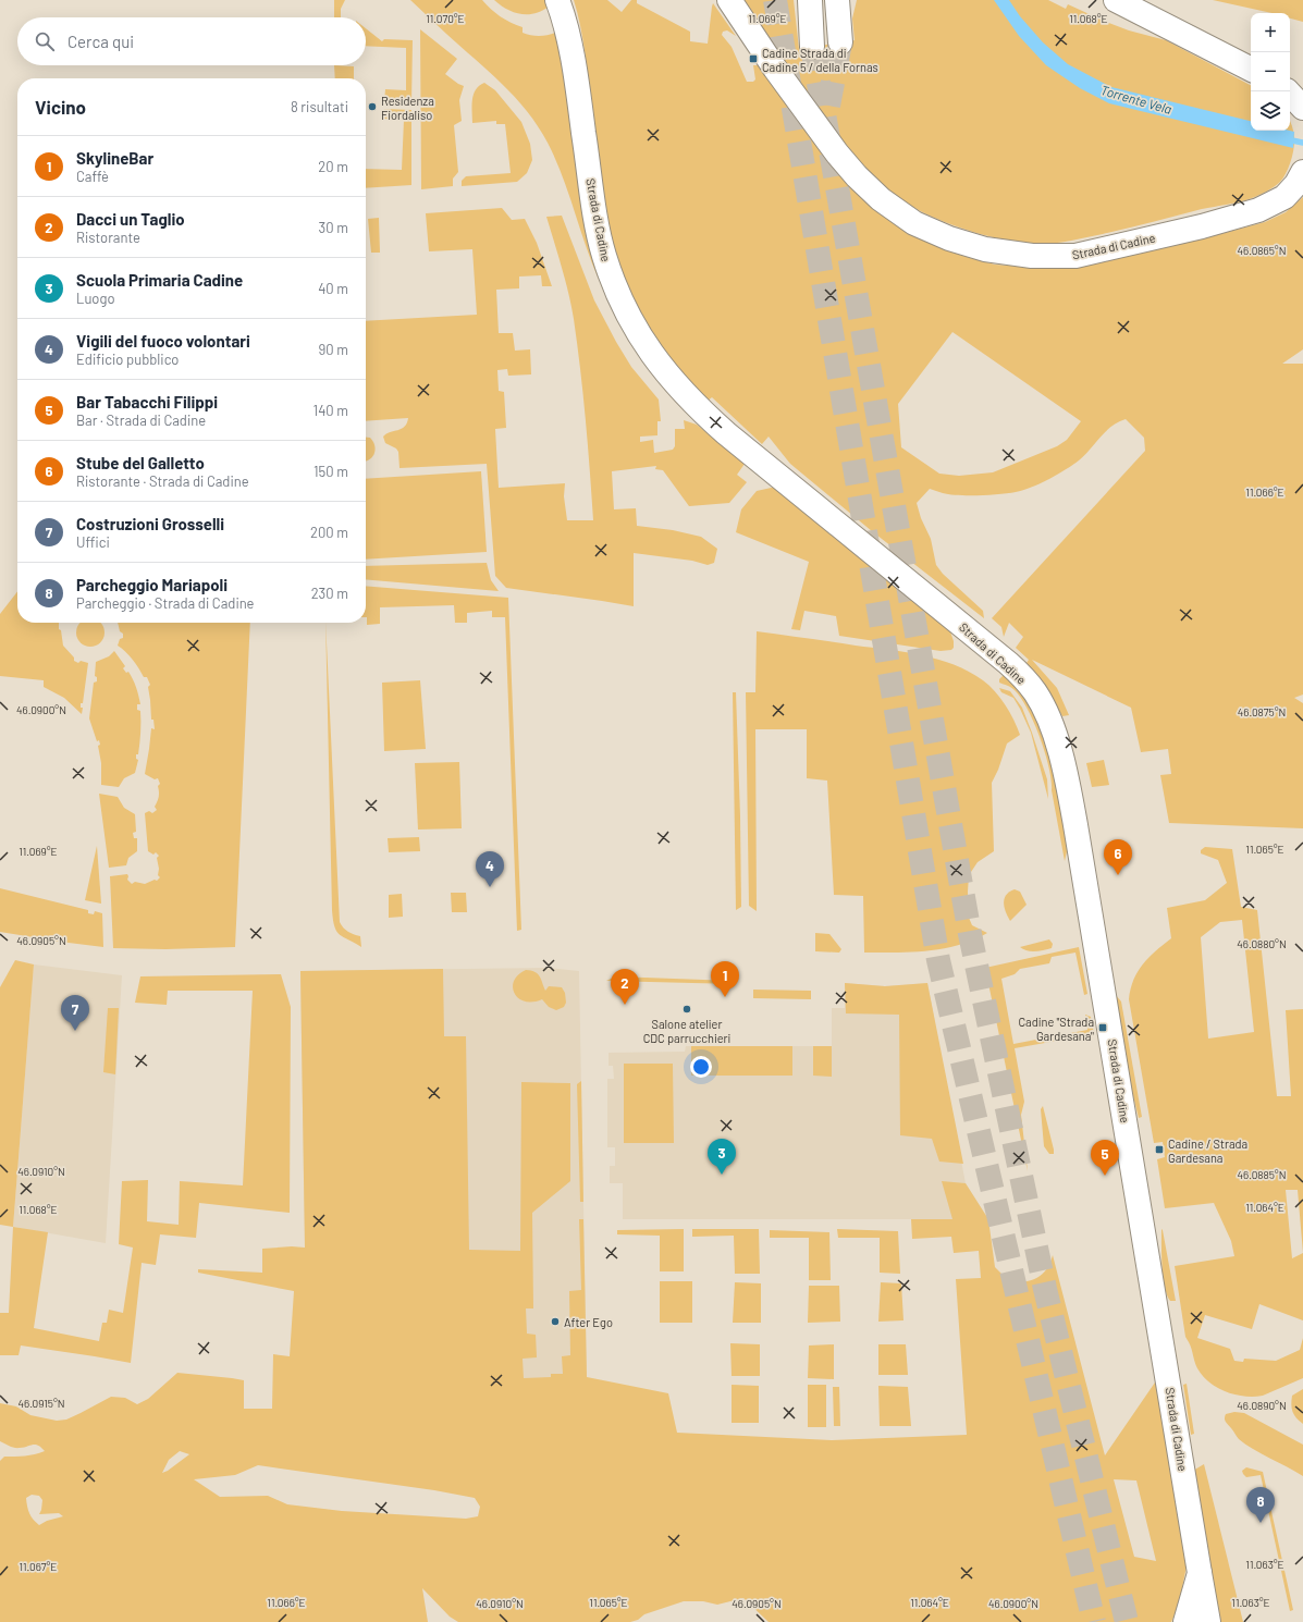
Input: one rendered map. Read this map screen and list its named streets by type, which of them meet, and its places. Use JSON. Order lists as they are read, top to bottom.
{
  "streets": {
    "main road": ["Strada di Cadine"]
  },
  "water": ["Torrente Vela"],
  "places": {
    "transit": ["Cadine Strada di Cadine 5 / della Fornas", "Cadine \"Strada Gardesana\"", "Cadine / Strada Gardesana"],
    "other": ["Residenza Fiordaliso", "Salone atelier CDC parrucchieri", "After Ego"]
  },
  "page": {
    "map_buttons": ["+", "−"],
    "search": "Cerca qui",
    "heading": ["Vicino", "8 risultati"],
    "list": [
      {
        "mark": "1",
        "name": "SkylineBar",
        "note": "Caffè",
        "value": "20 m"
      },
      {
        "mark": "2",
        "name": "Dacci un Taglio",
        "note": "Ristorante",
        "value": "30 m"
      },
      {
        "mark": "3",
        "name": "Scuola Primaria Cadine",
        "note": "Luogo",
        "value": "40 m"
      },
      {
        "mark": "4",
        "name": "Vigili del fuoco volontari",
        "note": "Edificio pubblico",
        "value": "90 m"
      },
      {
        "mark": "5",
        "name": "Bar Tabacchi Filippi",
        "note": "Bar · Strada di Cadine",
        "value": "140 m"
      },
      {
        "mark": "6",
        "name": "Stube del Galletto",
        "note": "Ristorante · Strada di Cadine",
        "value": "150 m"
      },
      {
        "mark": "7",
        "name": "Costruzioni Grosselli",
        "note": "Uffici",
        "value": "200 m"
      },
      {
        "mark": "8",
        "name": "Parcheggio Mariapoli",
        "note": "Parcheggio · Strada di Cadine",
        "value": "230 m"
      }
    ],
    "pins": [
      "6",
      "4",
      "1",
      "2",
      "7",
      "3",
      "5",
      "8"
    ]
  },
  "coordinates": [
    "11.069°E",
    "11.068°E",
    "11.070°E",
    "46.0865°N",
    "11.066°E",
    "46.0900°N",
    "46.0875°N",
    "11.065°E",
    "46.0905°N",
    "46.0880°N",
    "46.0910°N",
    "46.0885°N",
    "11.064°E",
    "46.0915°N",
    "46.0890°N",
    "11.063°E",
    "11.067°E"
  ]
}
